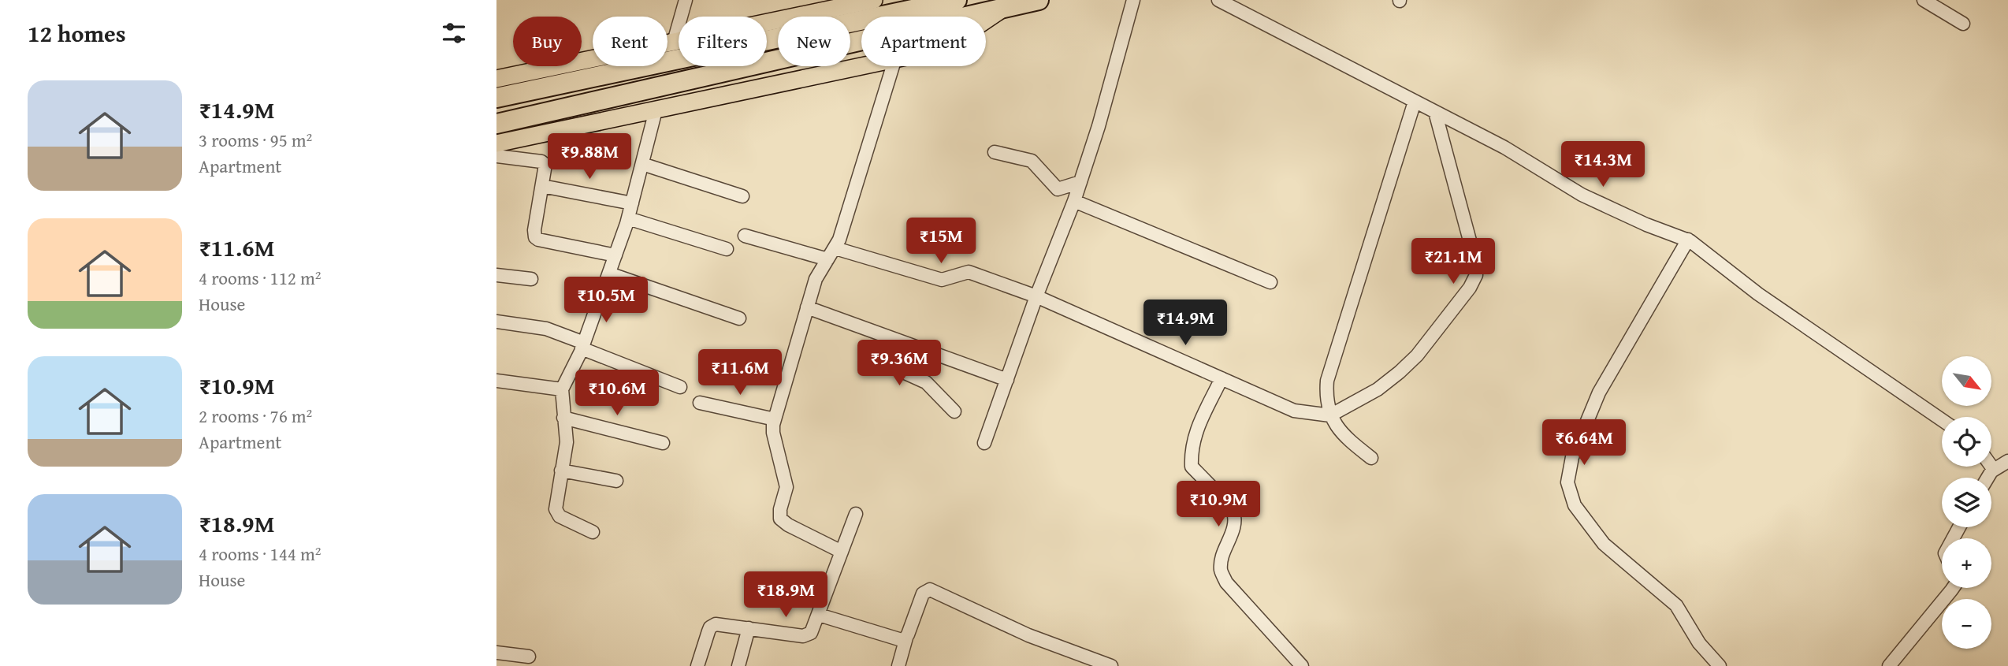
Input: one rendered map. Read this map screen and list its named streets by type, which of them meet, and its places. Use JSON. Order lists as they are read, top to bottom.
{
  "north": "bottom right",
  "page": {
    "heading": "12 homes",
    "chip": [
      "Buy",
      "Rent",
      "Filters",
      "New",
      "Apartment"
    ],
    "list": [
      {
        "name": "₹14.9M",
        "note": "3 rooms · 95 m² · Apartment"
      },
      {
        "name": "₹11.6M",
        "note": "4 rooms · 112 m² · House"
      },
      {
        "name": "₹10.9M",
        "note": "2 rooms · 76 m² · Apartment"
      },
      {
        "name": "₹18.9M",
        "note": "4 rooms · 144 m² · House"
      }
    ],
    "price": [
      "₹9.88M",
      "₹14.3M",
      "₹15M",
      "₹21.1M",
      "₹10.5M",
      "₹14.9M",
      "₹9.36M",
      "₹11.6M",
      "₹10.6M",
      "₹6.64M",
      "₹10.9M",
      "₹18.9M"
    ],
    "map_buttons": ["+", "−"]
  }
}
